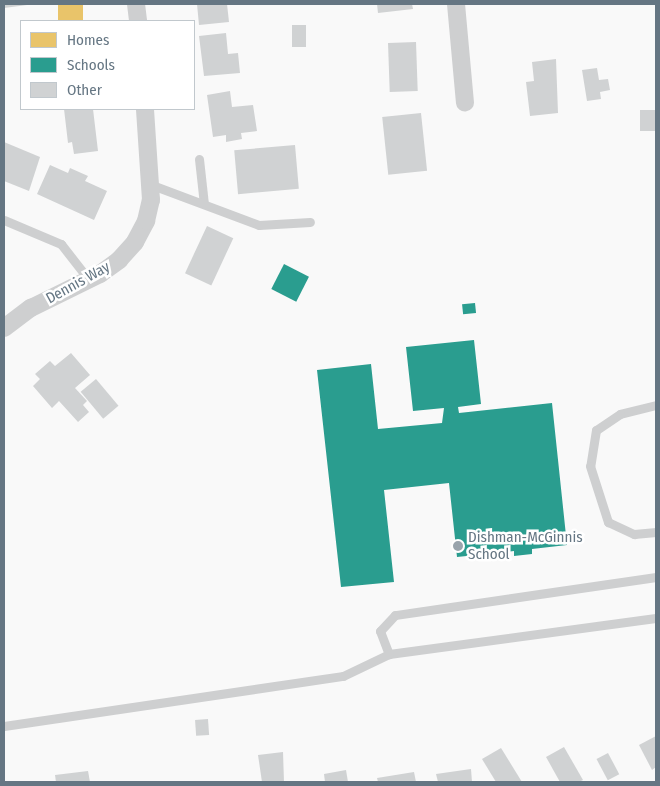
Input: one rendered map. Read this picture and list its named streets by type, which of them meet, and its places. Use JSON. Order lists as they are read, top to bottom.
{
  "streets": {
    "street": ["Dennis Way"]
  },
  "places": ["Dishman-McGinnis School"],
  "legend": ["Homes", "Schools", "Other"]
}
